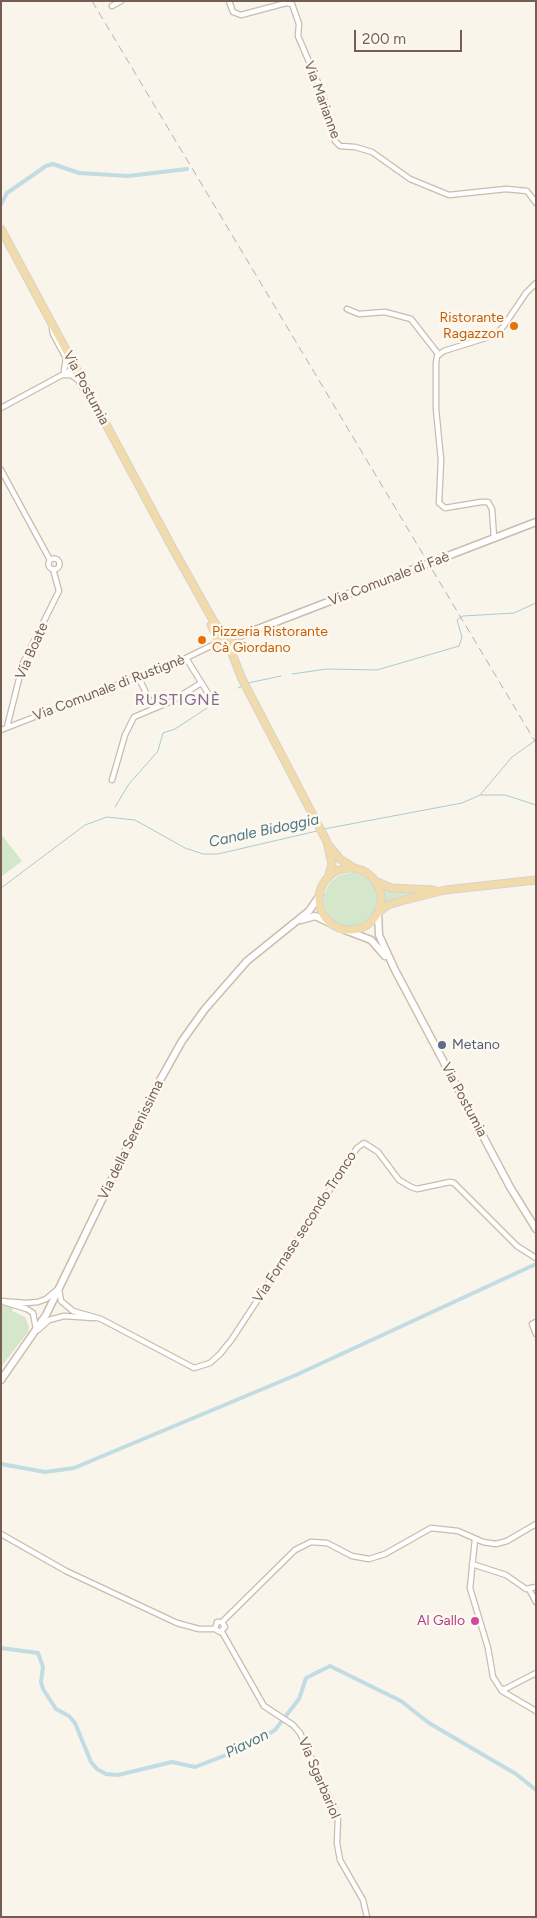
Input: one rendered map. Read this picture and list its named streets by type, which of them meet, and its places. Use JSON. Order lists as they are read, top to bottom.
{
  "streets": {
    "main road": ["Via Postumia", "Via Comunale di Faè", "Via della Serenissima"],
    "street": [
      "Via Marianne",
      "Via Boate",
      "Via Comunale di Rustignè",
      "Via Fornase secondo Tronco",
      "Via Sgarbariol"
    ]
  },
  "crossings": [
    ["Via Postumia", "Via Comunale di Faè"],
    ["Via Postumia", "Via Comunale di Rustignè"],
    ["Via Postumia", "Via della Serenissima"],
    ["Via Comunale di Faè", "Via Comunale di Rustignè"],
    ["Via Boate", "Via Comunale di Rustignè"],
    ["Via della Serenissima", "Via Fornase secondo Tronco"]
  ],
  "districts": ["RUSTIGNÈ"],
  "water": ["Canale Bidoggia", "Piavon"],
  "places": [
    "Ristorante Ragazzon",
    "Pizzeria Ristorante Cà Giordano",
    "Metano",
    "Al Gallo"
  ],
  "scale_bar": "200 m"
}
